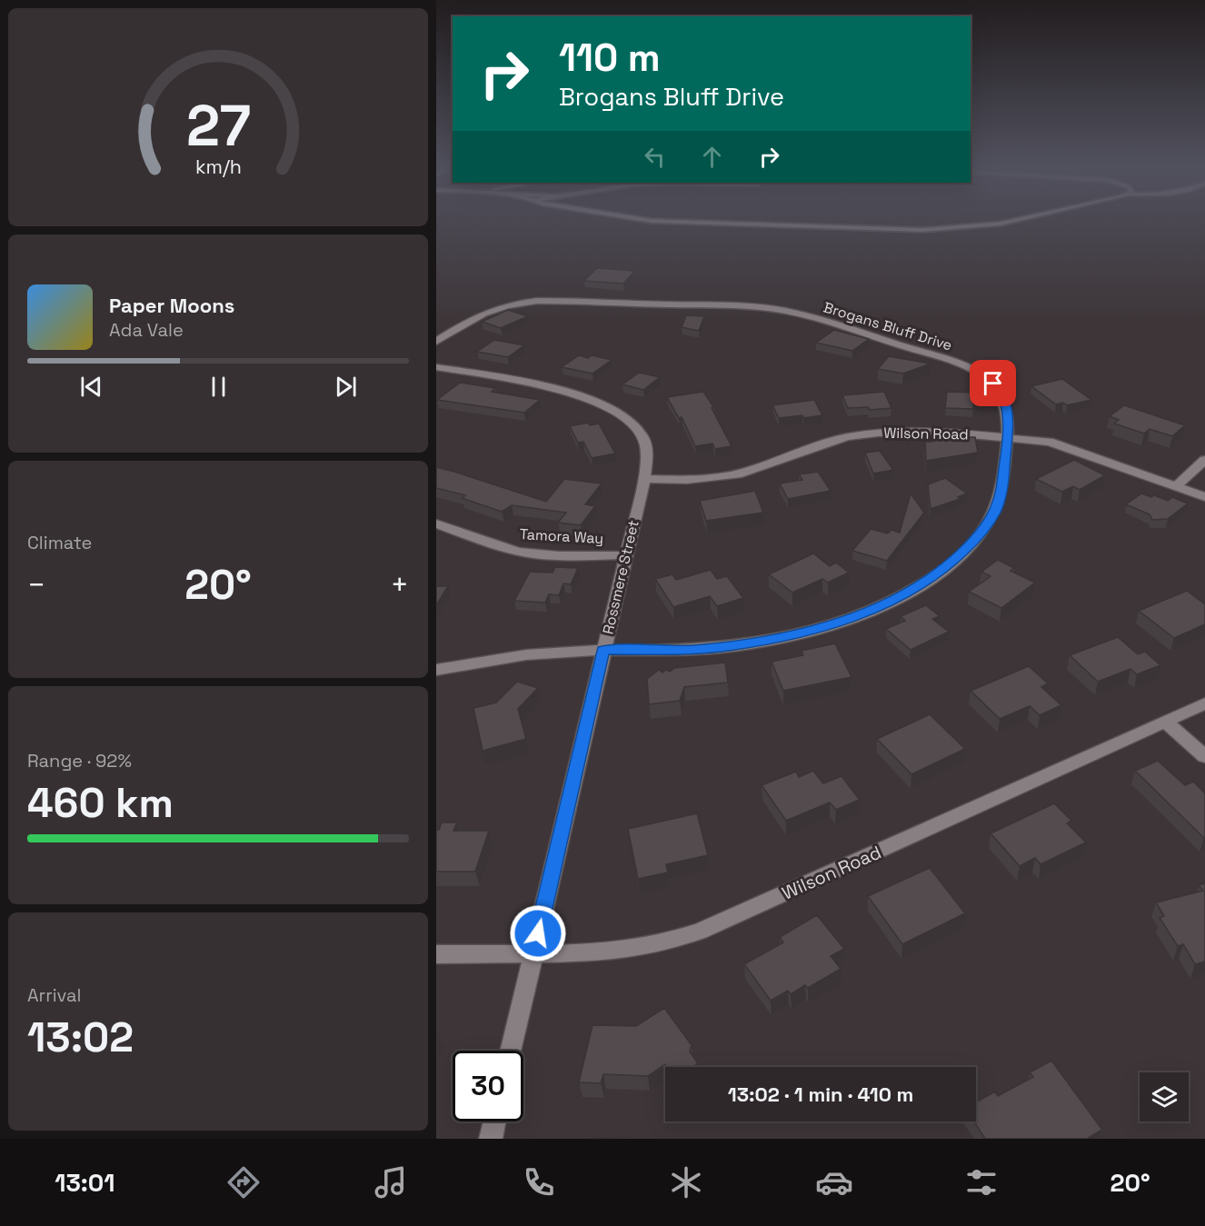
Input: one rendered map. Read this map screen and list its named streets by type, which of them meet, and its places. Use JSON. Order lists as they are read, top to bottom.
{
  "streets": {
    "street": [
      "Brogans Bluff Drive",
      "Wilson Road",
      "Tamora Way",
      "Rossmere Street"
    ]
  },
  "crossings": [
    ["Brogans Bluff Drive", "Wilson Road"],
    ["Brogans Bluff Drive", "Rossmere Street"],
    ["Wilson Road", "Rossmere Street"],
    ["Tamora Way", "Rossmere Street"]
  ],
  "page": {
    "turn": ["110 m", "Brogans Bluff Drive"],
    "song": ["Paper Moons", "Ada Vale"],
    "tile": [
      "Climate",
      ["Range · 92%", "460 km"],
      ["Arrival", "13:02"]
    ],
    "heat": ["−", "20°", "+"],
    "limit": "30",
    "trip": "13:02 · 1 min · 410 m",
    "tabs": ["13:01", "20°"],
    "gauge": ["27", "km/h"]
  }
}
